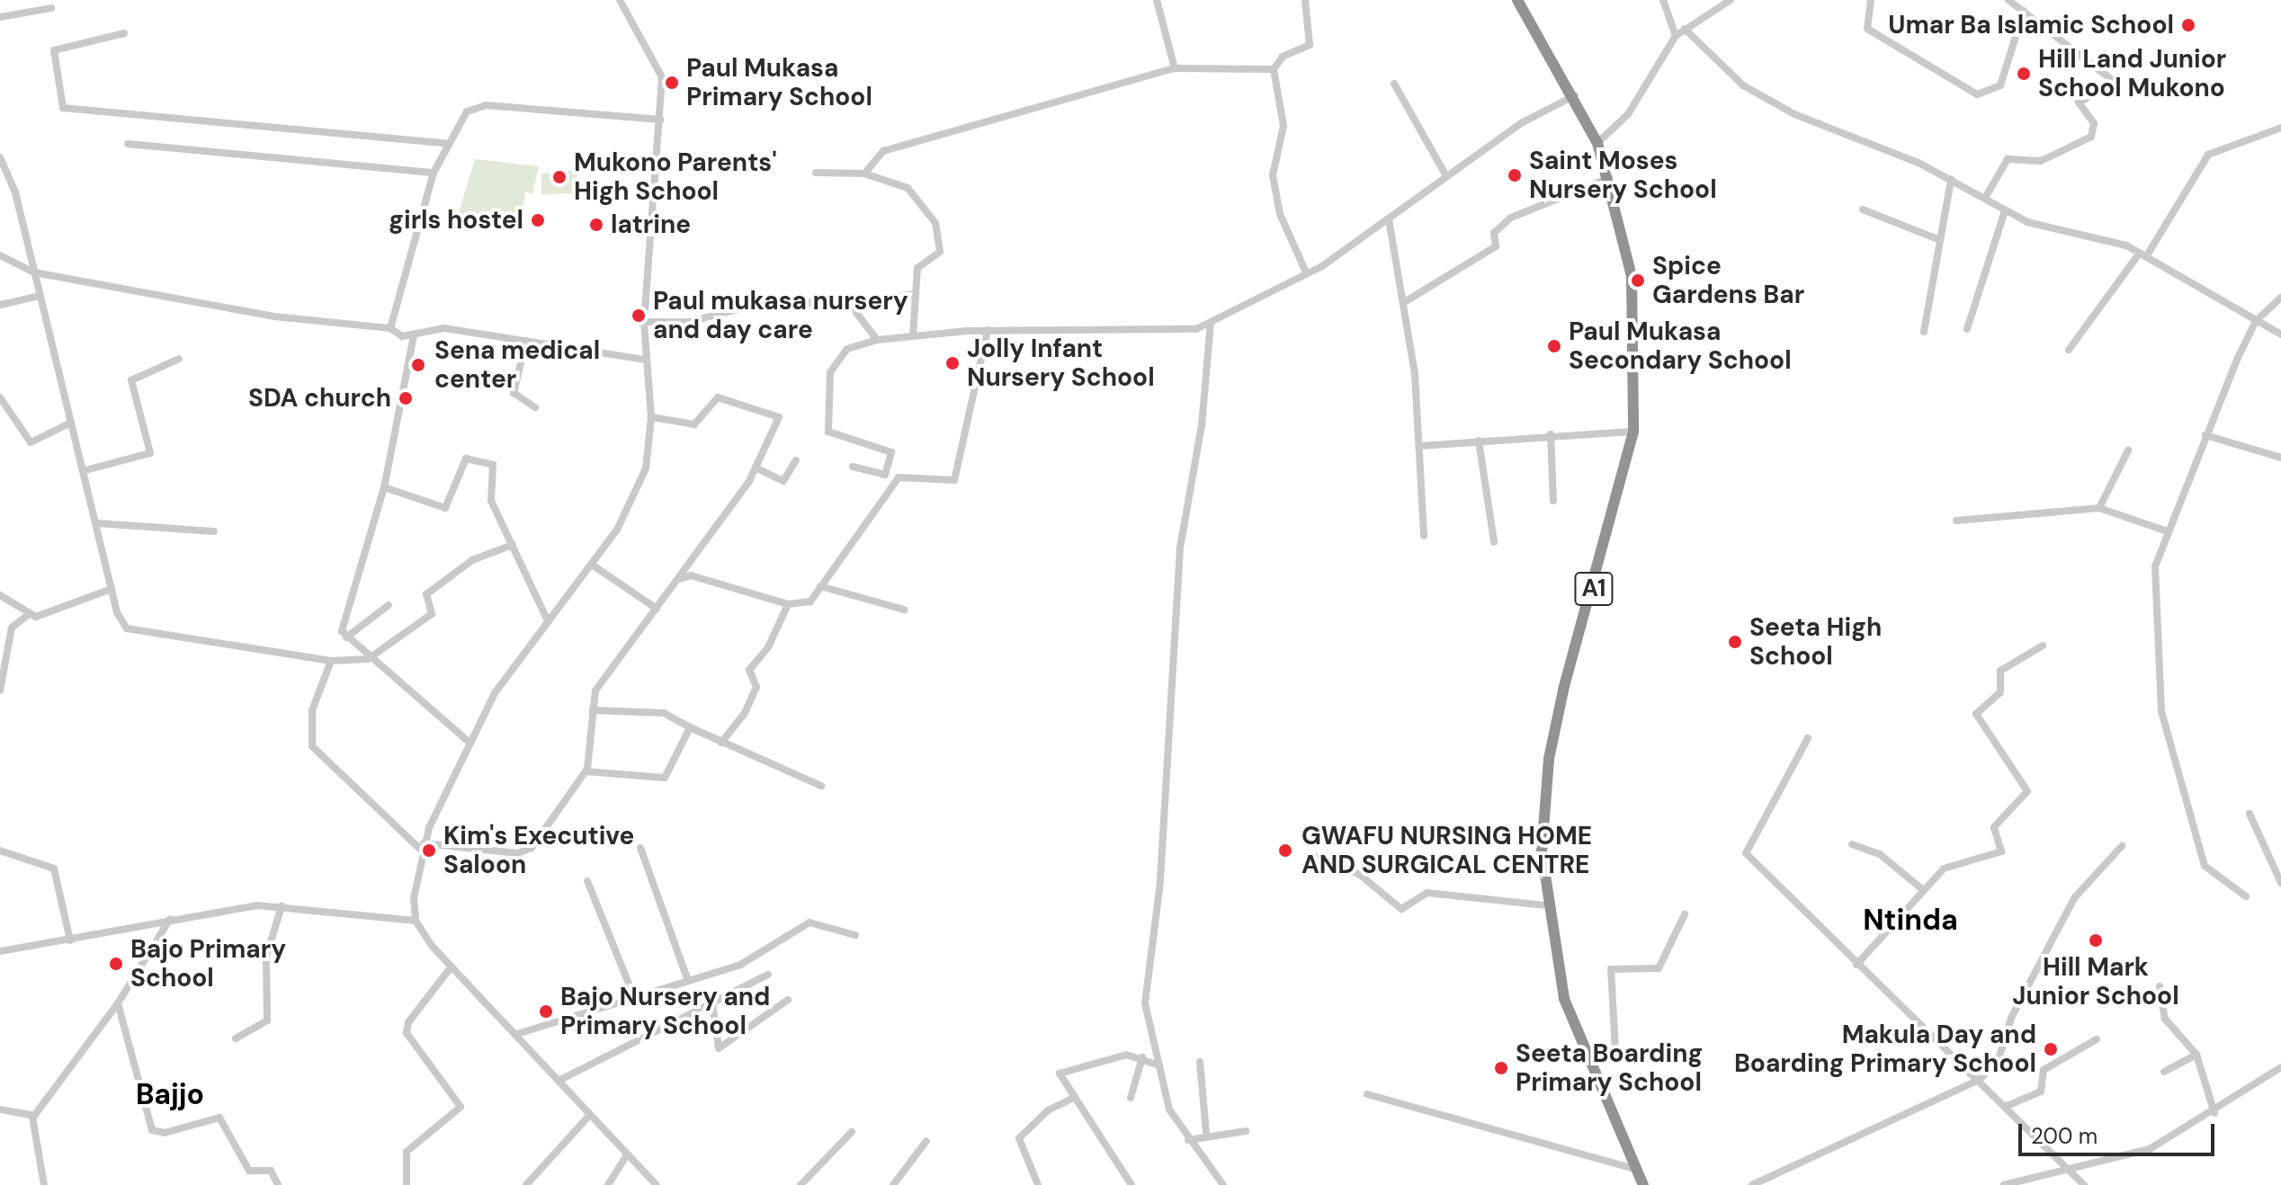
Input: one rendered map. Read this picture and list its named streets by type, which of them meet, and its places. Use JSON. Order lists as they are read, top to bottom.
{
  "streets": {
    "highway": ["A1"]
  },
  "districts": ["Ntinda", "Bajjo"],
  "places": [
    "Umar Ba Islamic School",
    "Hill Land Junior School Mukono",
    "Paul Mukasa Primary School",
    "Saint Moses Nursery School",
    "Mukono Parents' High School",
    "girls hostel",
    "latrine",
    "Spice Gardens Bar",
    "Paul mukasa nursery and day care",
    "Paul Mukasa Secondary School",
    "Jolly Infant Nursery School",
    "Sena medical center",
    "SDA church",
    "Seeta High School",
    "Kim's Executive Saloon",
    "GWAFU NURSING HOME AND SURGICAL CENTRE",
    "Hill Mark Junior School",
    "Bajo Primary School",
    "Bajo Nursery and Primary School",
    "Makula Day and Boarding Primary School",
    "Seeta Boarding Primary School"
  ],
  "scale_bar": "200 m"
}
